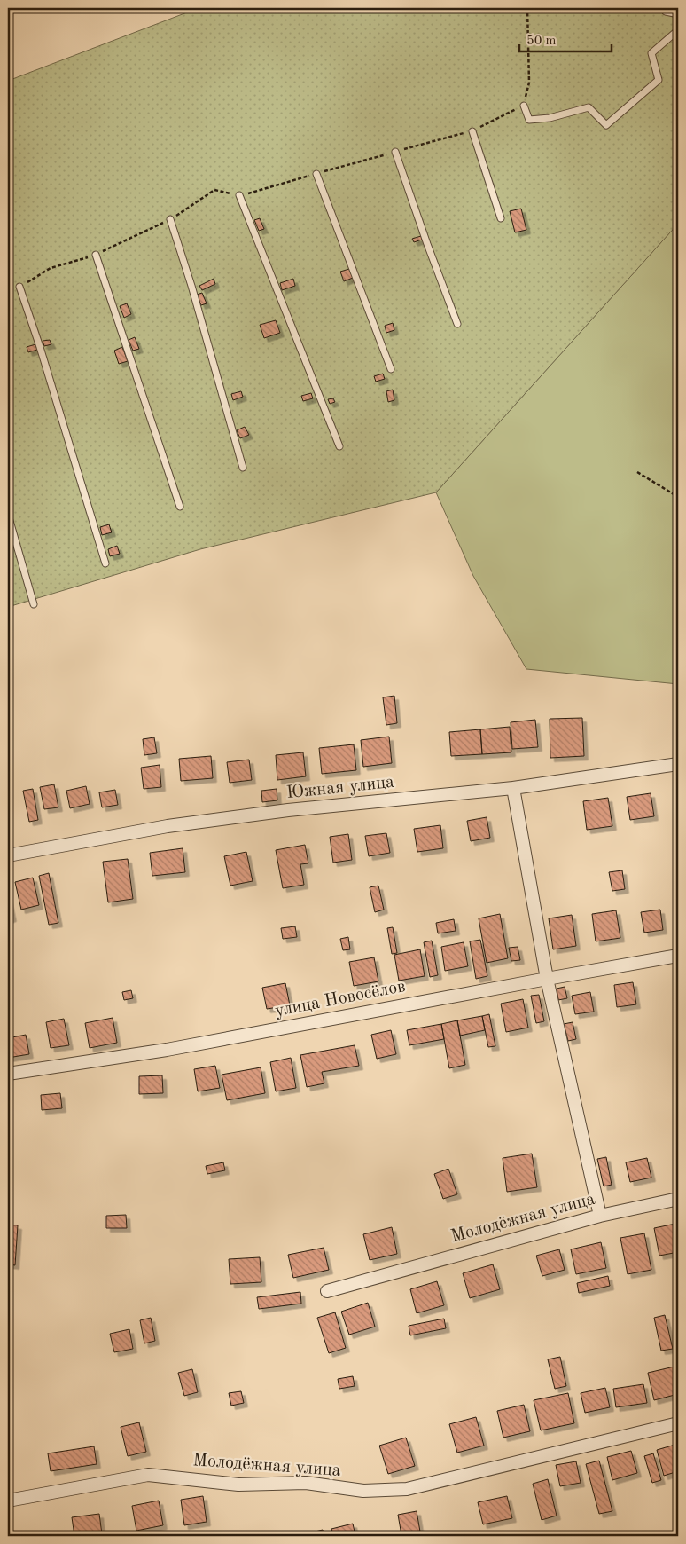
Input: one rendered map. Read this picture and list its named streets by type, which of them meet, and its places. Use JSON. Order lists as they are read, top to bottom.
{
  "streets": {
    "street": ["Южная улица", "улица Новосёлов", "Молодёжная улица"]
  },
  "scale_bar": "50 m"
}
